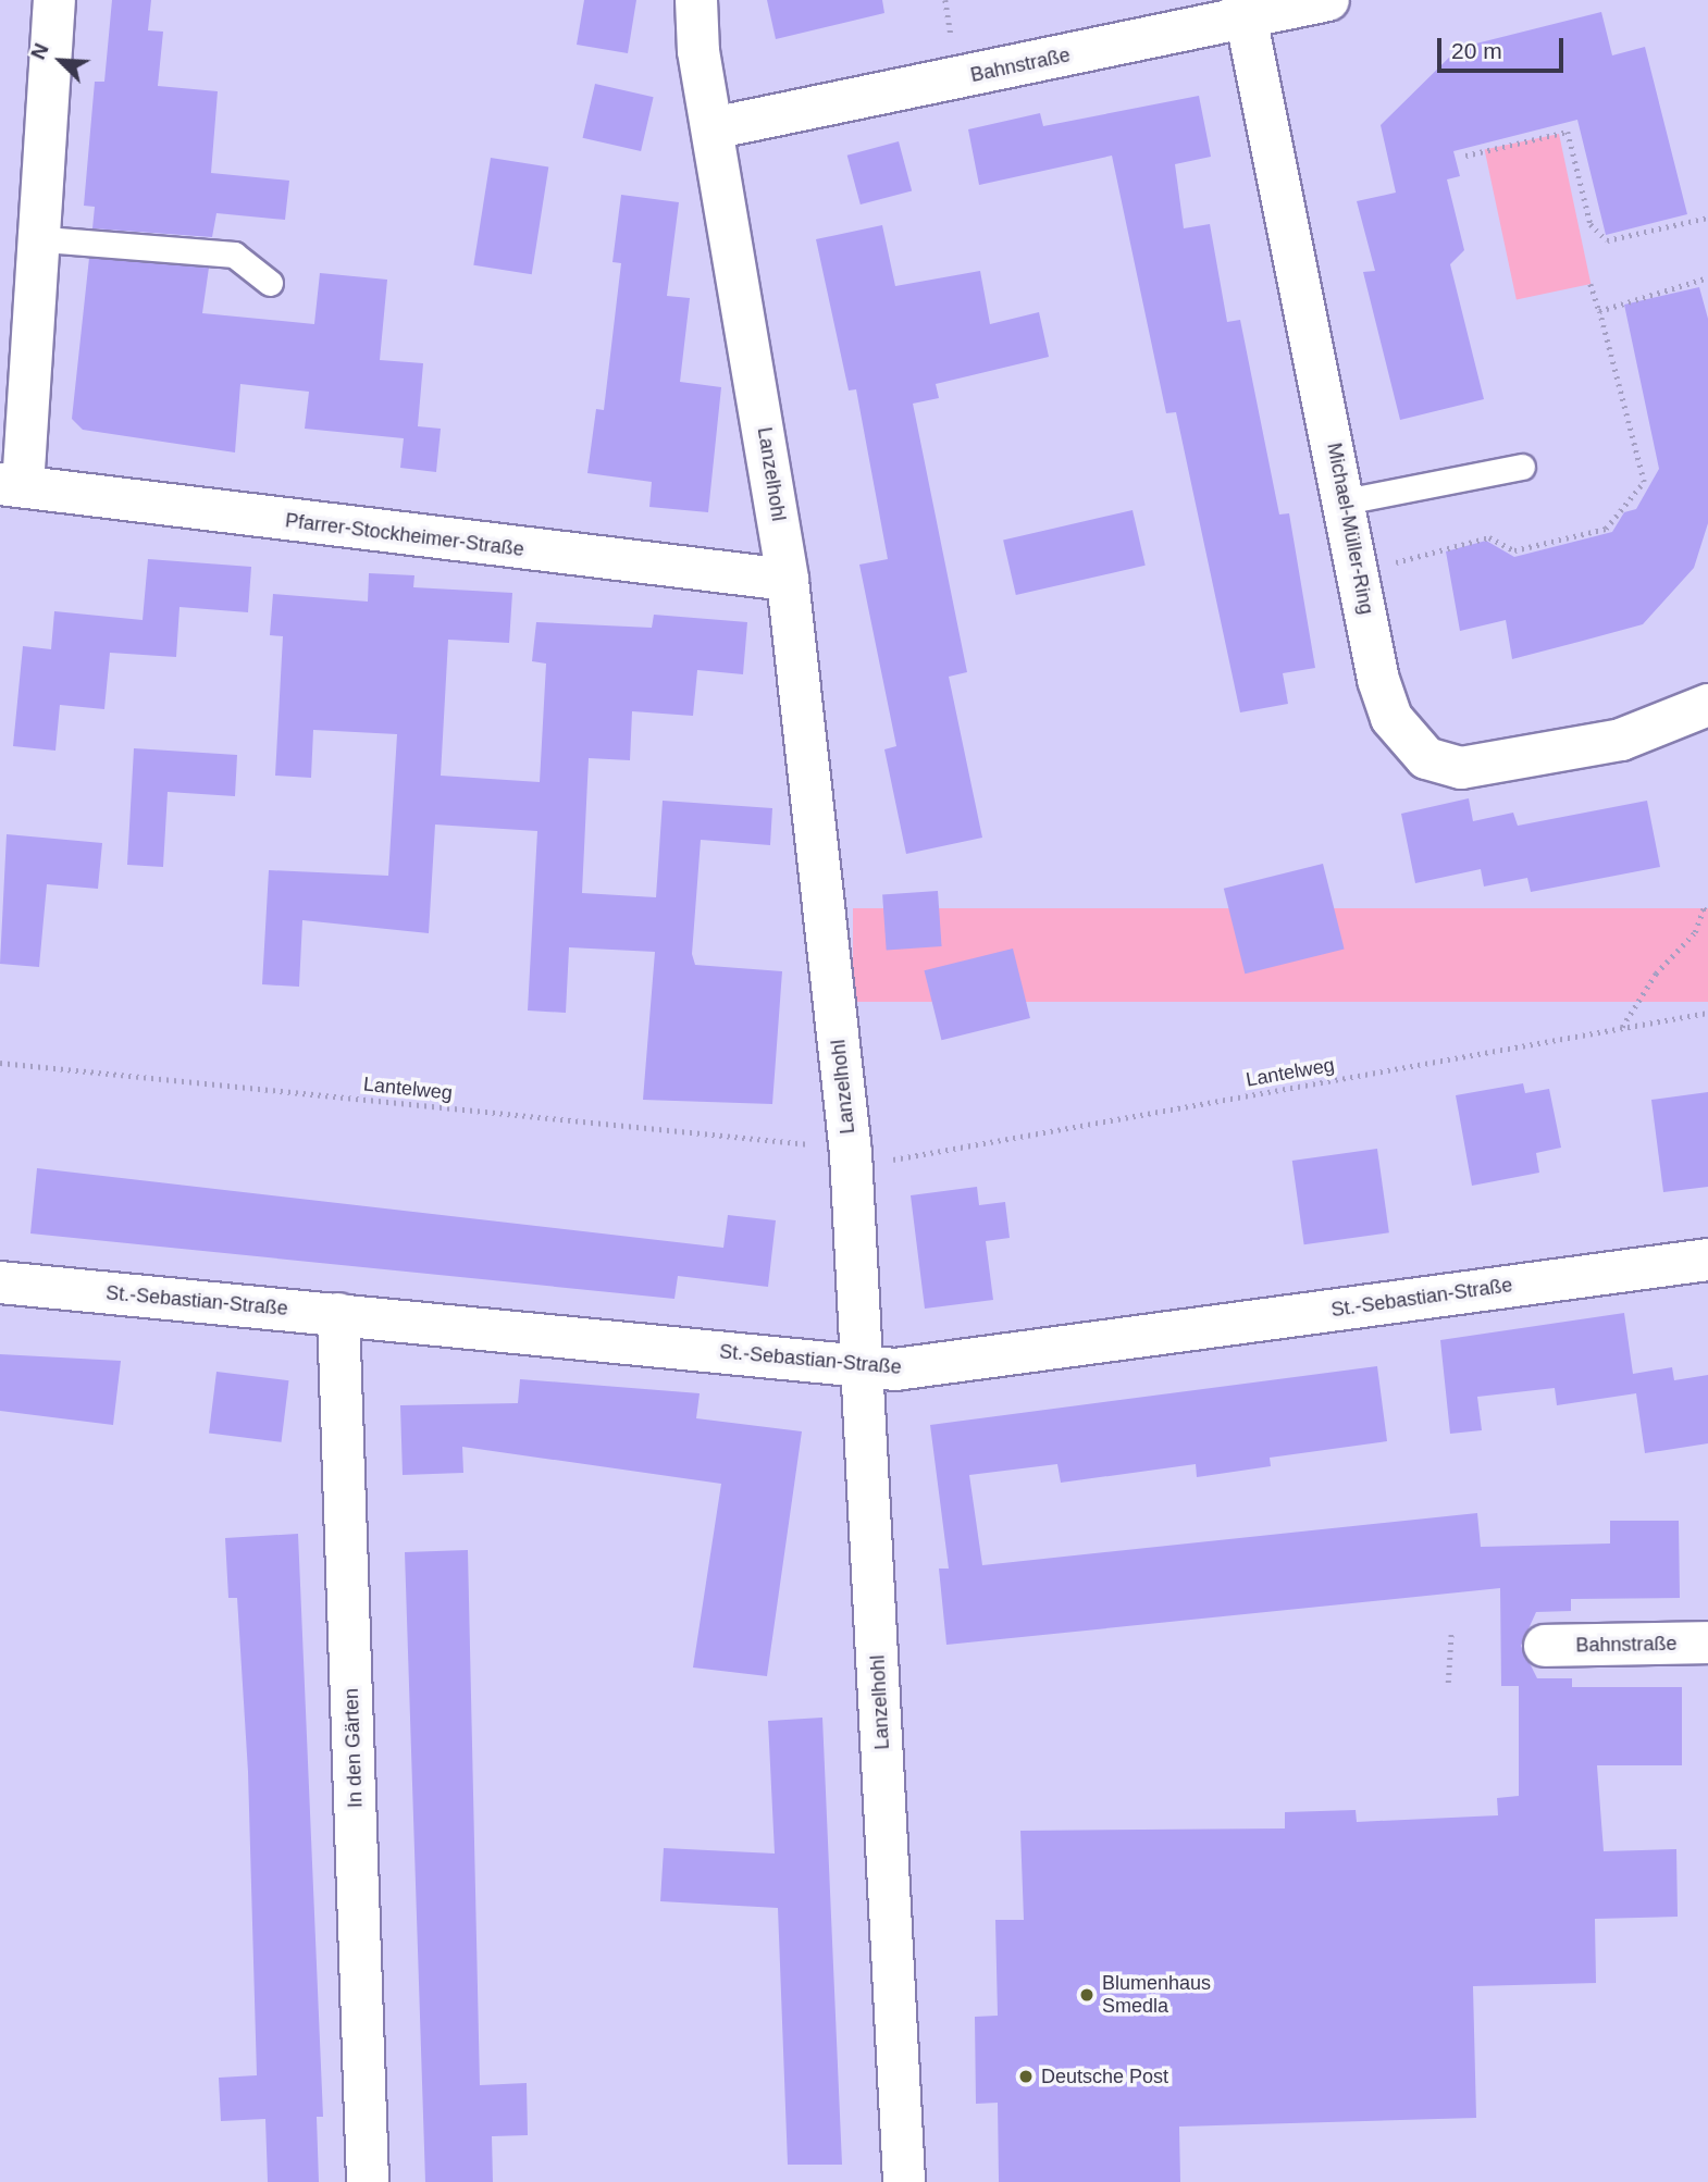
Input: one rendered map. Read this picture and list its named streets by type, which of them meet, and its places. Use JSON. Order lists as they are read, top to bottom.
{
  "streets": {
    "street": [
      "Bahnstraße",
      "Lanzelhohl",
      "Michael-Müller-Ring",
      "Pfarrer-Stockheimer-Straße",
      "St.-Sebastian-Straße",
      "In den Gärten"
    ],
    "path": ["Lantelweg"]
  },
  "crossings": [
    ["Bahnstraße", "Lanzelhohl"],
    ["Bahnstraße", "Michael-Müller-Ring"],
    ["Lanzelhohl", "Pfarrer-Stockheimer-Straße"],
    ["Lanzelhohl", "St.-Sebastian-Straße"],
    ["St.-Sebastian-Straße", "In den Gärten"]
  ],
  "places": ["Blumenhaus Smedla", "Deutsche Post"],
  "scale_bar": "20 m",
  "north": "top left"
}
